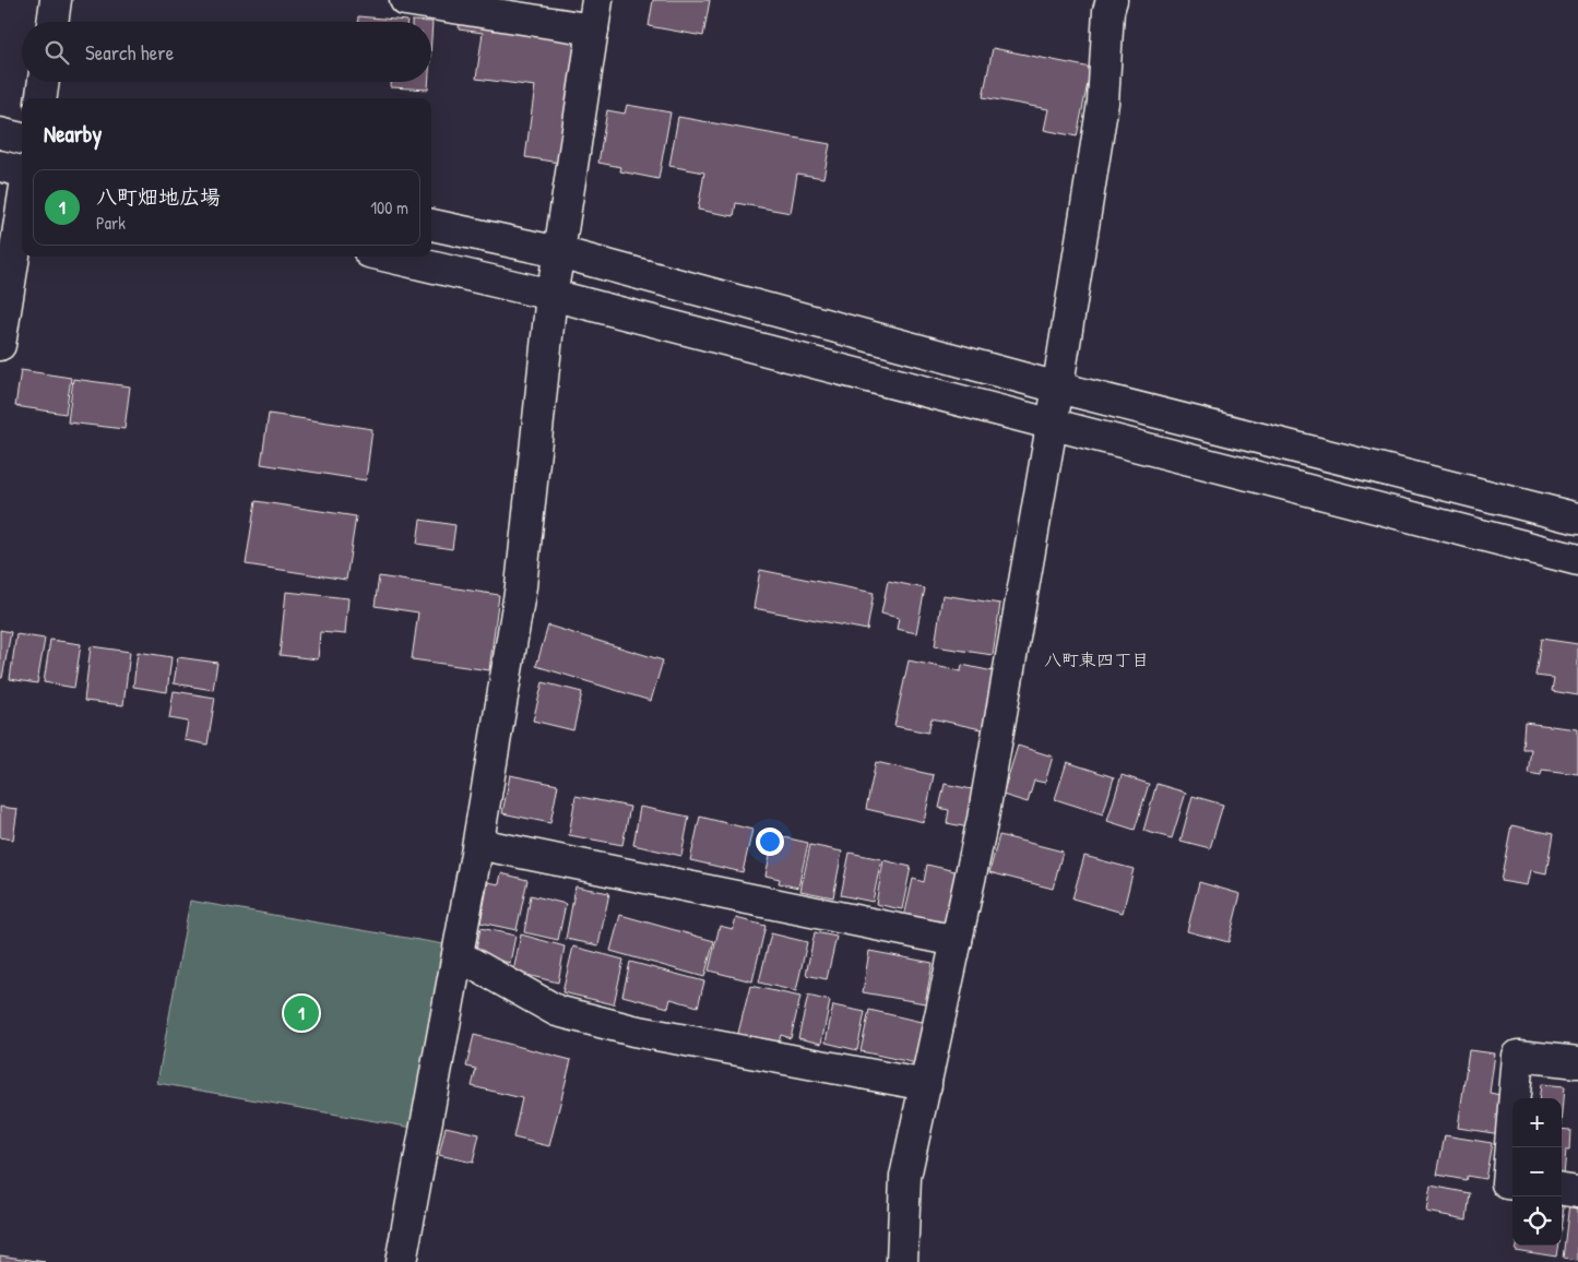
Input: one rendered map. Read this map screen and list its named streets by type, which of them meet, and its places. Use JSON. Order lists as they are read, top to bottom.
{
  "districts": ["八町東四丁目"],
  "page": {
    "search": "Search here",
    "heading": "Nearby",
    "list": [
      {
        "mark": "1",
        "name": "八町畑地広場",
        "note": "Park",
        "value": "100 m"
      }
    ],
    "pins": "1",
    "map_buttons": ["+", "−"]
  }
}
